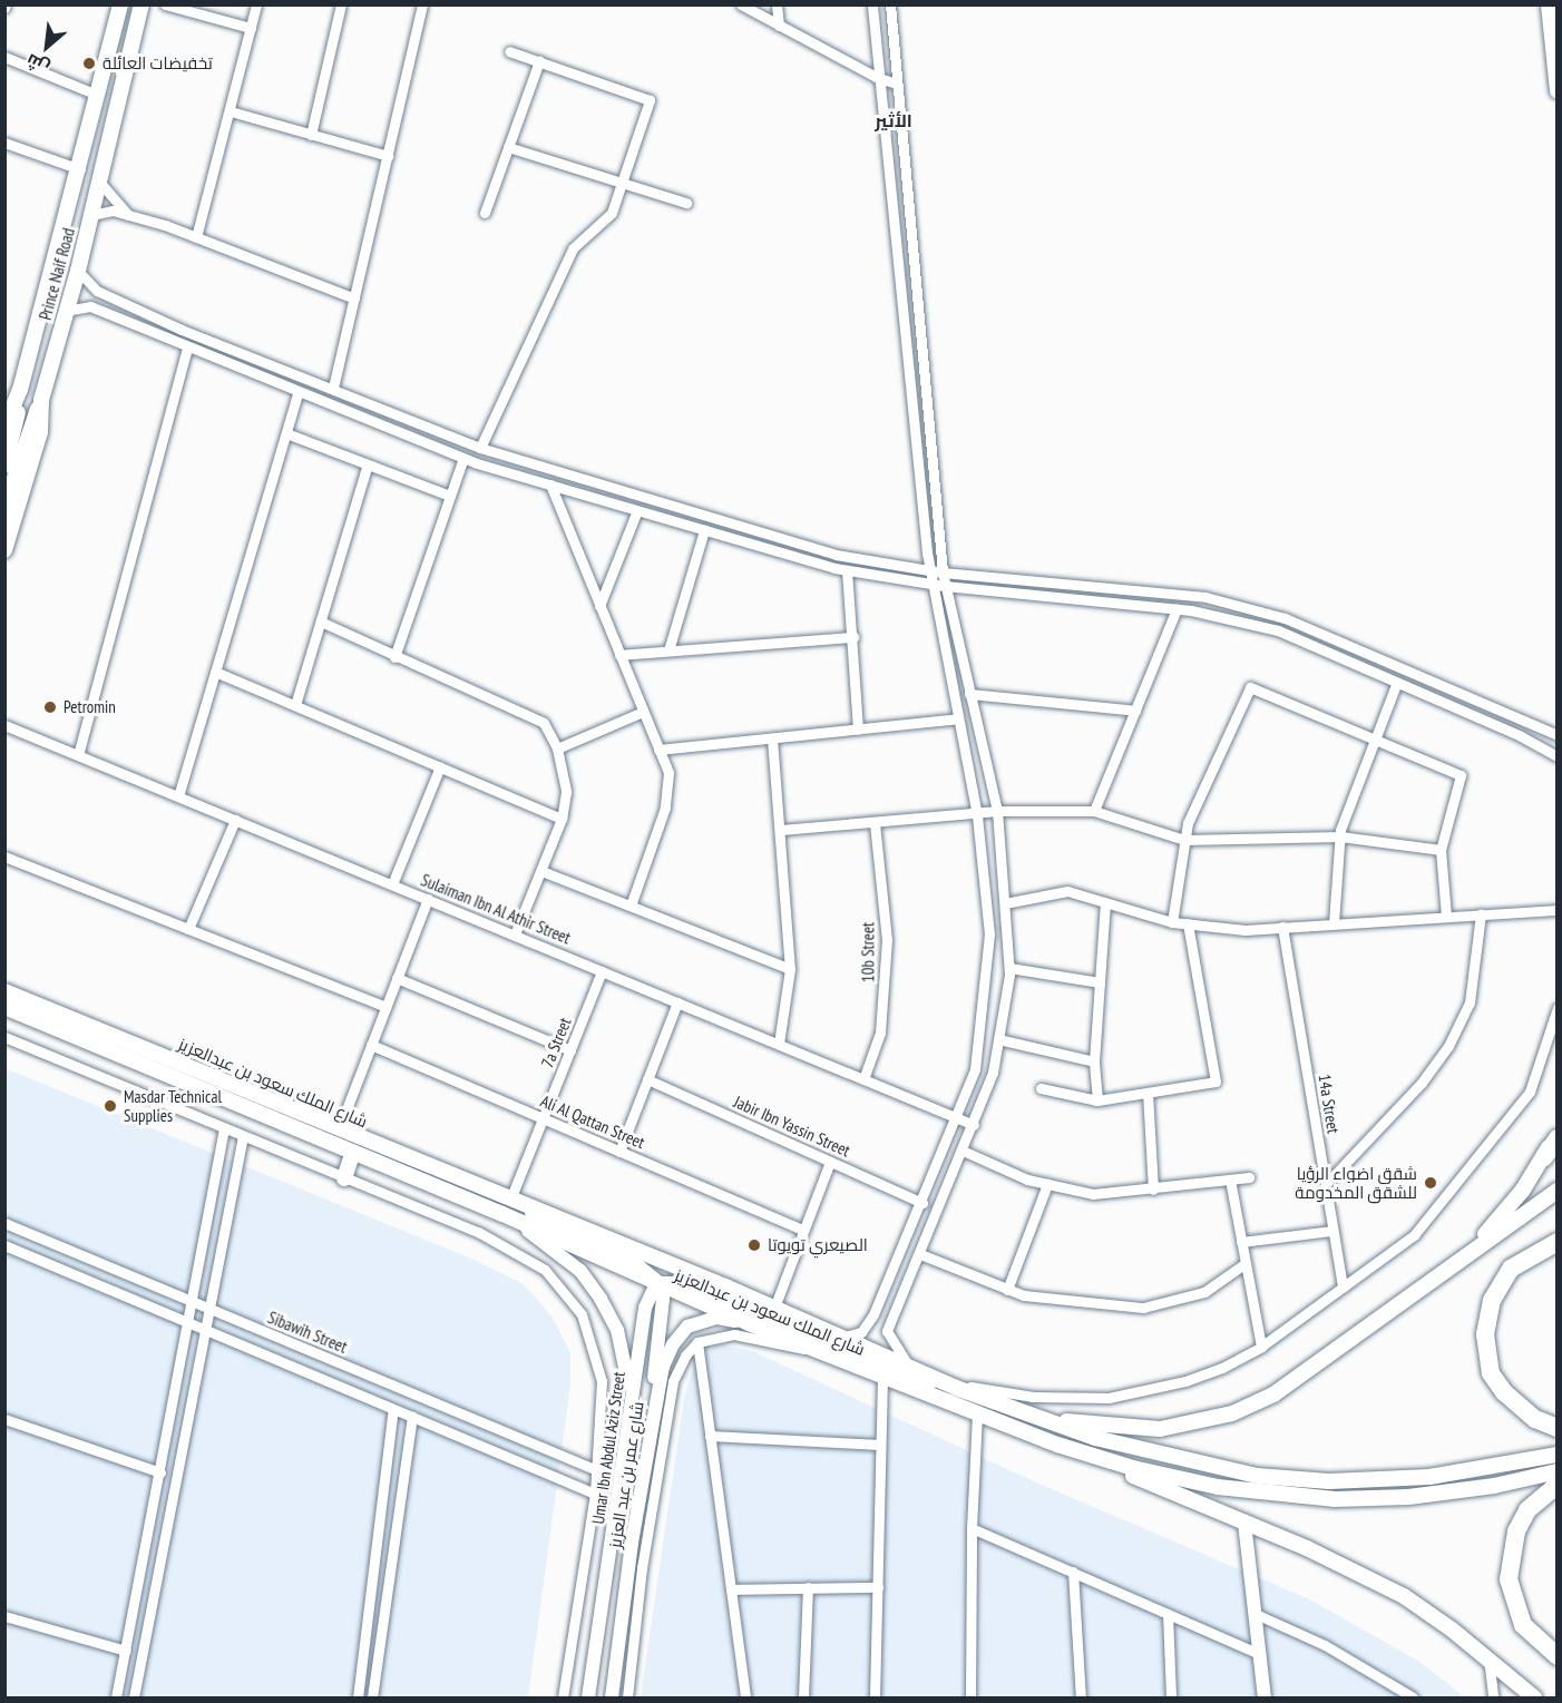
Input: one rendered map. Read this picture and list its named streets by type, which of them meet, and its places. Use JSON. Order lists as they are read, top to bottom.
{
  "streets": {
    "main road": [
      "Prince Naif Road",
      "شارع الملك سعود بن عبدالعزيز",
      "Umar Ibn Abdul Aziz Street",
      "شارع عمر بن عبد العزيز"
    ],
    "street": [
      "Sulaiman Ibn Al Athir Street",
      "10b Street",
      "7a Street",
      "14a Street",
      "Ali Al Qattan Street",
      "Jabir Ibn Yassin Street",
      "Sibawih Street"
    ]
  },
  "crossings": [
    ["Sulaiman Ibn Al Athir Street", "10b Street"],
    ["Sulaiman Ibn Al Athir Street", "7a Street"],
    ["7a Street", "شارع الملك سعود بن عبدالعزيز"],
    ["7a Street", "Ali Al Qattan Street"],
    ["شارع الملك سعود بن عبدالعزيز", "Umar Ibn Abdul Aziz Street"],
    ["شارع الملك سعود بن عبدالعزيز", "شارع عمر بن عبد العزيز"]
  ],
  "districts": ["الأثير"],
  "places": [
    "تخفيضات العائلة",
    "Petromin",
    "Masdar Technical Supplies",
    "شقق اضواء الرؤيا للشقق المخدومة",
    "الصيعري تويوتا"
  ],
  "north": "bottom left"
}
